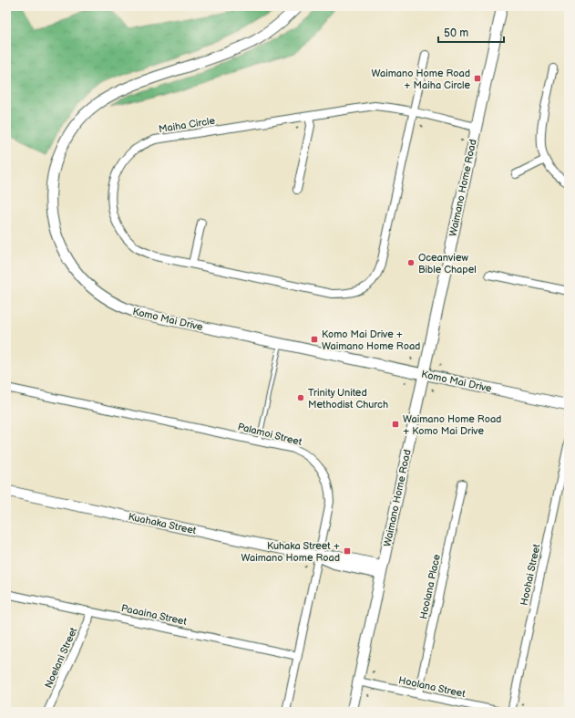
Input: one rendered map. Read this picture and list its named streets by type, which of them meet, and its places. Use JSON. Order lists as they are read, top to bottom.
{
  "streets": {
    "main road": ["Waimano Home Road", "Komo Mai Drive", "Kuahaka Street"],
    "street": [
      "Maiha Circle",
      "Palamoi Street",
      "Hoohai Street",
      "Hoolana Place",
      "Paaaina Street",
      "Noelani Street",
      "Hoolana Street"
    ]
  },
  "crossings": [
    ["Maiha Circle", "Waimano Home Road"],
    ["Waimano Home Road", "Komo Mai Drive"],
    ["Waimano Home Road", "Kuahaka Street"],
    ["Waimano Home Road", "Hoolana Street"],
    ["Palamoi Street", "Kuahaka Street"],
    ["Palamoi Street", "Paaaina Street"],
    ["Hoolana Place", "Hoolana Street"],
    ["Paaaina Street", "Noelani Street"]
  ],
  "places": {
    "transit": [
      "Waimano Home Road + Maiha Circle",
      "Komo Mai Drive + Waimano Home Road",
      "Waimano Home Road + Komo Mai Drive",
      "Kuhaka Street + Waimano Home Road"
    ],
    "other": ["Oceanview Bible Chapel", "Trinity United Methodist Church"]
  },
  "scale_bar": "50 m"
}
